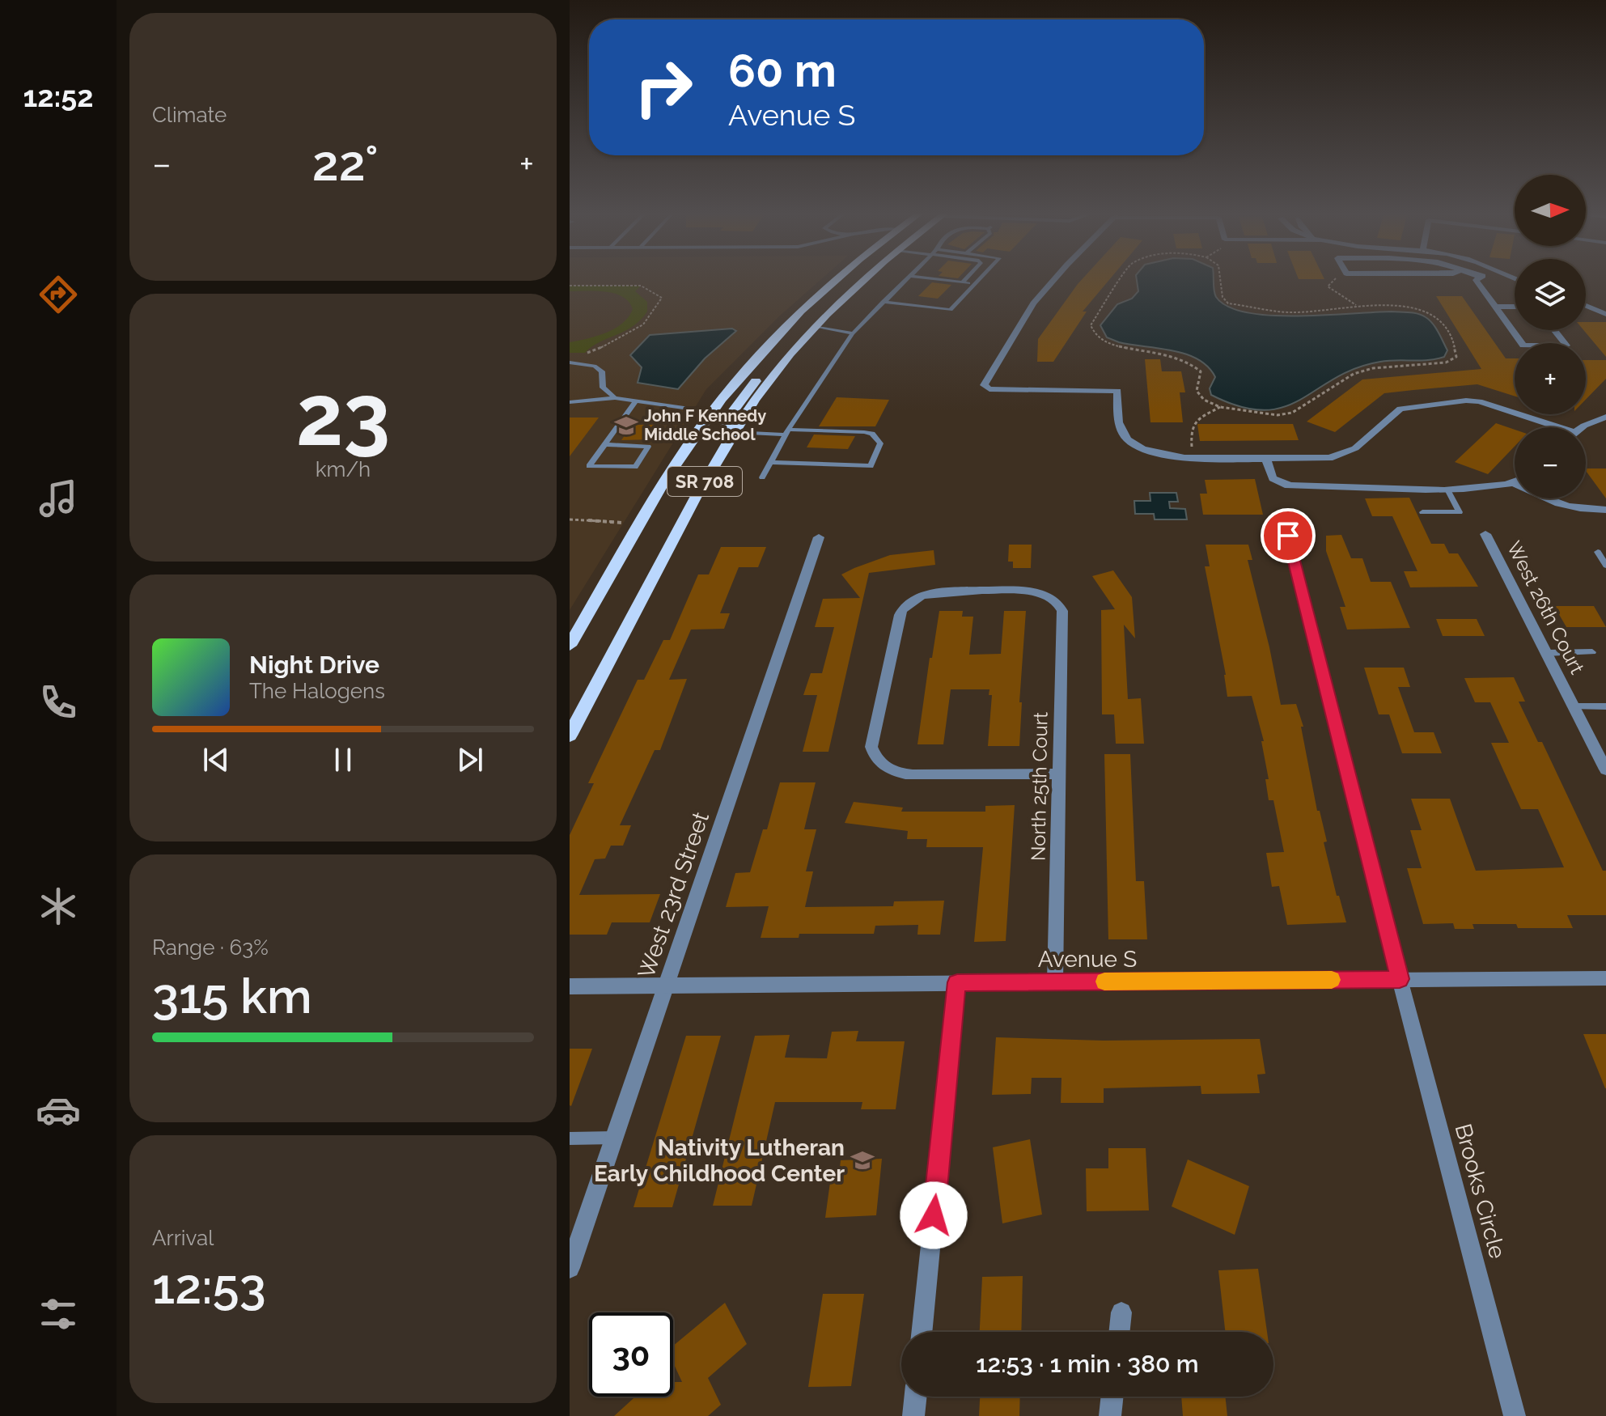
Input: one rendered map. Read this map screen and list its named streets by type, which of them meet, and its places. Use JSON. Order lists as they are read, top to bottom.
{
  "streets": {
    "main road": ["SR 708"],
    "street": [
      "West 26th Court",
      "North 25th Court",
      "West 23rd Street",
      "Avenue S",
      "Brooks Circle"
    ]
  },
  "crossings": [
    ["North 25th Court", "Avenue S"],
    ["West 23rd Street", "Avenue S"],
    ["Avenue S", "Brooks Circle"]
  ],
  "places": {
    "school or university": ["John F Kennedy Middle School", "Nativity Lutheran Early Childhood Center"]
  },
  "north": "right",
  "page": {
    "tabs": "12:52",
    "tile": [
      "Climate",
      ["23", "km/h"],
      ["Range · 63%", "315 km"],
      ["Arrival", "12:53"]
    ],
    "turn": ["60 m", "Avenue S"],
    "heat": ["−", "22°", "+"],
    "map_buttons": ["+", "−"],
    "song": ["Night Drive", "The Halogens"],
    "limit": "30",
    "trip": "12:53 · 1 min · 380 m"
  }
}
